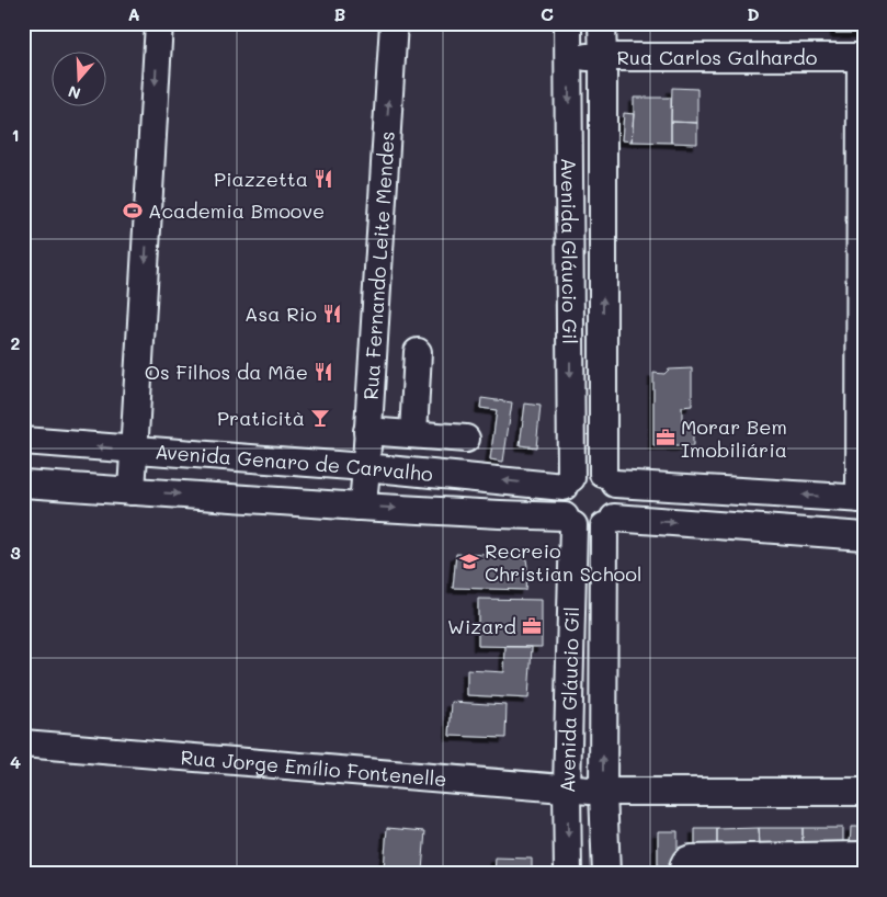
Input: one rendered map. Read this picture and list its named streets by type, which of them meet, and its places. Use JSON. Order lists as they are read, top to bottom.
{
  "streets": {
    "street": [
      "Rua Carlos Galhardo",
      "Avenida Gláucio Gil",
      "Rua Fernando Leite Mendes",
      "Avenida Genaro de Carvalho",
      "Rua Jorge Emílio Fontenelle"
    ]
  },
  "crossings": [
    ["Rua Carlos Galhardo", "Avenida Gláucio Gil"],
    ["Avenida Gláucio Gil", "Avenida Genaro de Carvalho"],
    ["Avenida Gláucio Gil", "Rua Jorge Emílio Fontenelle"],
    ["Rua Fernando Leite Mendes", "Avenida Genaro de Carvalho"]
  ],
  "places": {
    "restaurant": ["Piazzetta", "Asa Rio", "Os Filhos da Mãe"],
    "sports": ["Academia Bmoove"],
    "bar": ["Praticità"],
    "office": ["Morar Bem Imobiliária", "Wizard"],
    "school or university": ["Recreio Christian School"]
  },
  "north": "bottom",
  "grid": {
    "columns": [
      "A",
      "B",
      "C",
      "D"
    ],
    "rows": [
      "1",
      "2",
      "3",
      "4"
    ]
  }
}
